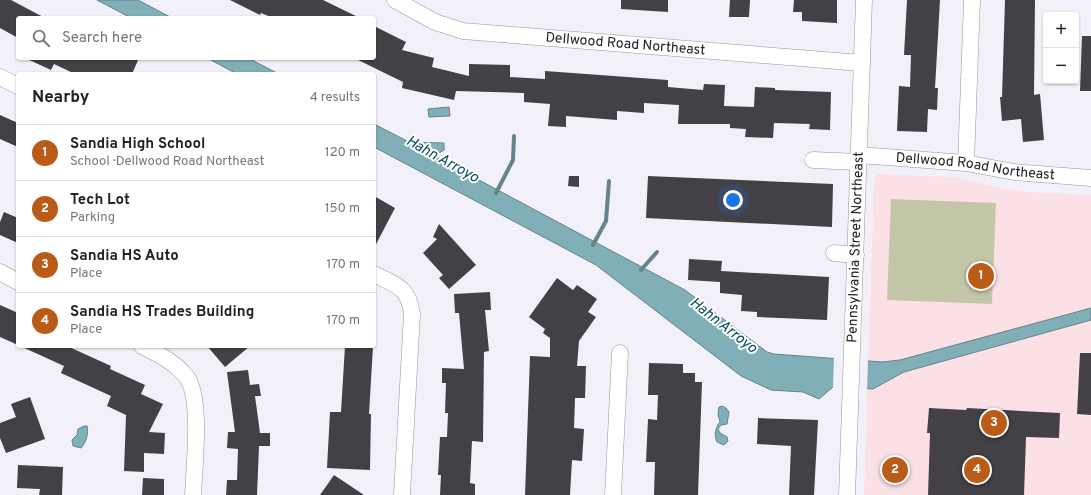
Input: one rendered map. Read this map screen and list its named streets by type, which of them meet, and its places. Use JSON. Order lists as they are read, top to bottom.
{
  "streets": {
    "street": ["Dellwood Road Northeast", "Pennsylvania Street Northeast"]
  },
  "crossings": [
    ["Dellwood Road Northeast", "Pennsylvania Street Northeast"]
  ],
  "water": ["Hahn Arroyo"],
  "page": {
    "map_buttons": ["+", "−"],
    "search": "Search here",
    "heading": ["Nearby", "4 results"],
    "list": [
      {
        "mark": "1",
        "name": "Sandia High School",
        "note": "School · Dellwood Road Northeast",
        "value": "120 m"
      },
      {
        "mark": "2",
        "name": "Tech Lot",
        "note": "Parking",
        "value": "150 m"
      },
      {
        "mark": "3",
        "name": "Sandia HS Auto",
        "note": "Place",
        "value": "170 m"
      },
      {
        "mark": "4",
        "name": "Sandia HS Trades Building",
        "note": "Place",
        "value": "170 m"
      }
    ],
    "pins": [
      "1",
      "3",
      "2",
      "4"
    ]
  }
}
